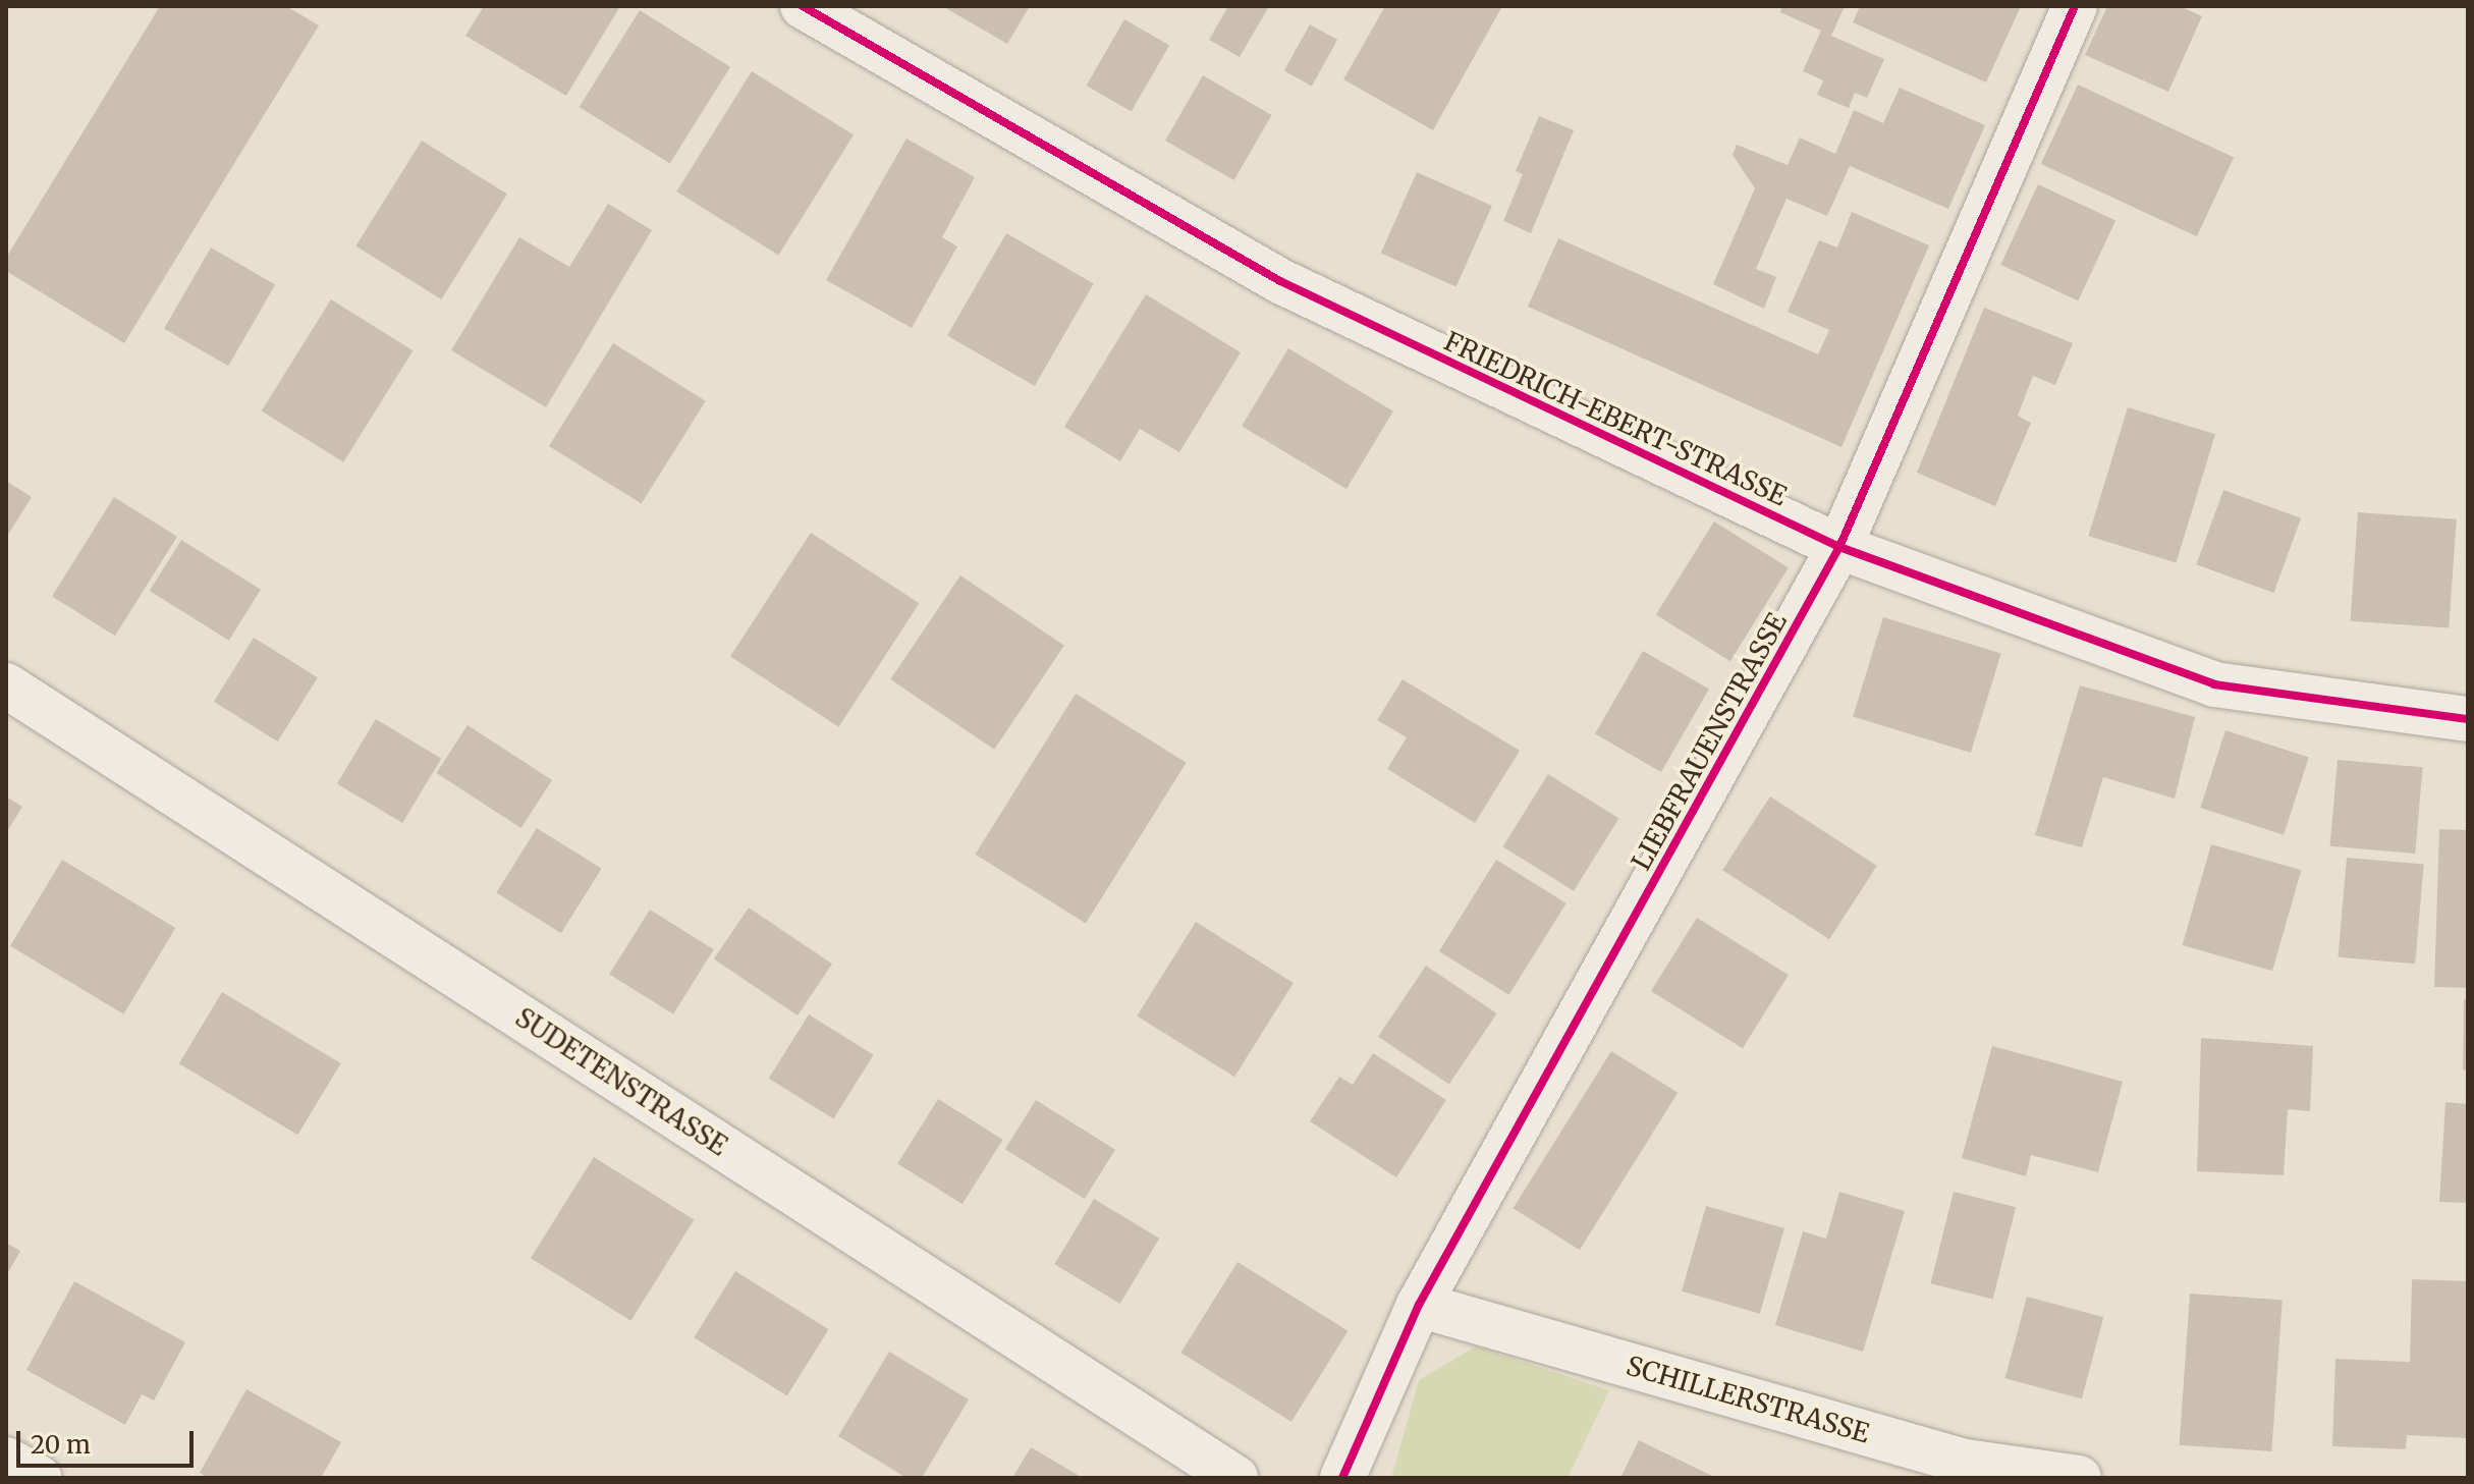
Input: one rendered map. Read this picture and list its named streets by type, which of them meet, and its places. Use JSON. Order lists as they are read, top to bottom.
{
  "streets": {
    "street": [
      "FRIEDRICH-EBERT-STRASSE",
      "LIEBFRAUENSTRASSE",
      "SUDETENSTRASSE",
      "SCHILLERSTRASSE"
    ]
  },
  "crossings": [
    ["FRIEDRICH-EBERT-STRASSE", "LIEBFRAUENSTRASSE"],
    ["LIEBFRAUENSTRASSE", "SCHILLERSTRASSE"]
  ],
  "scale_bar": "20 m"
}
